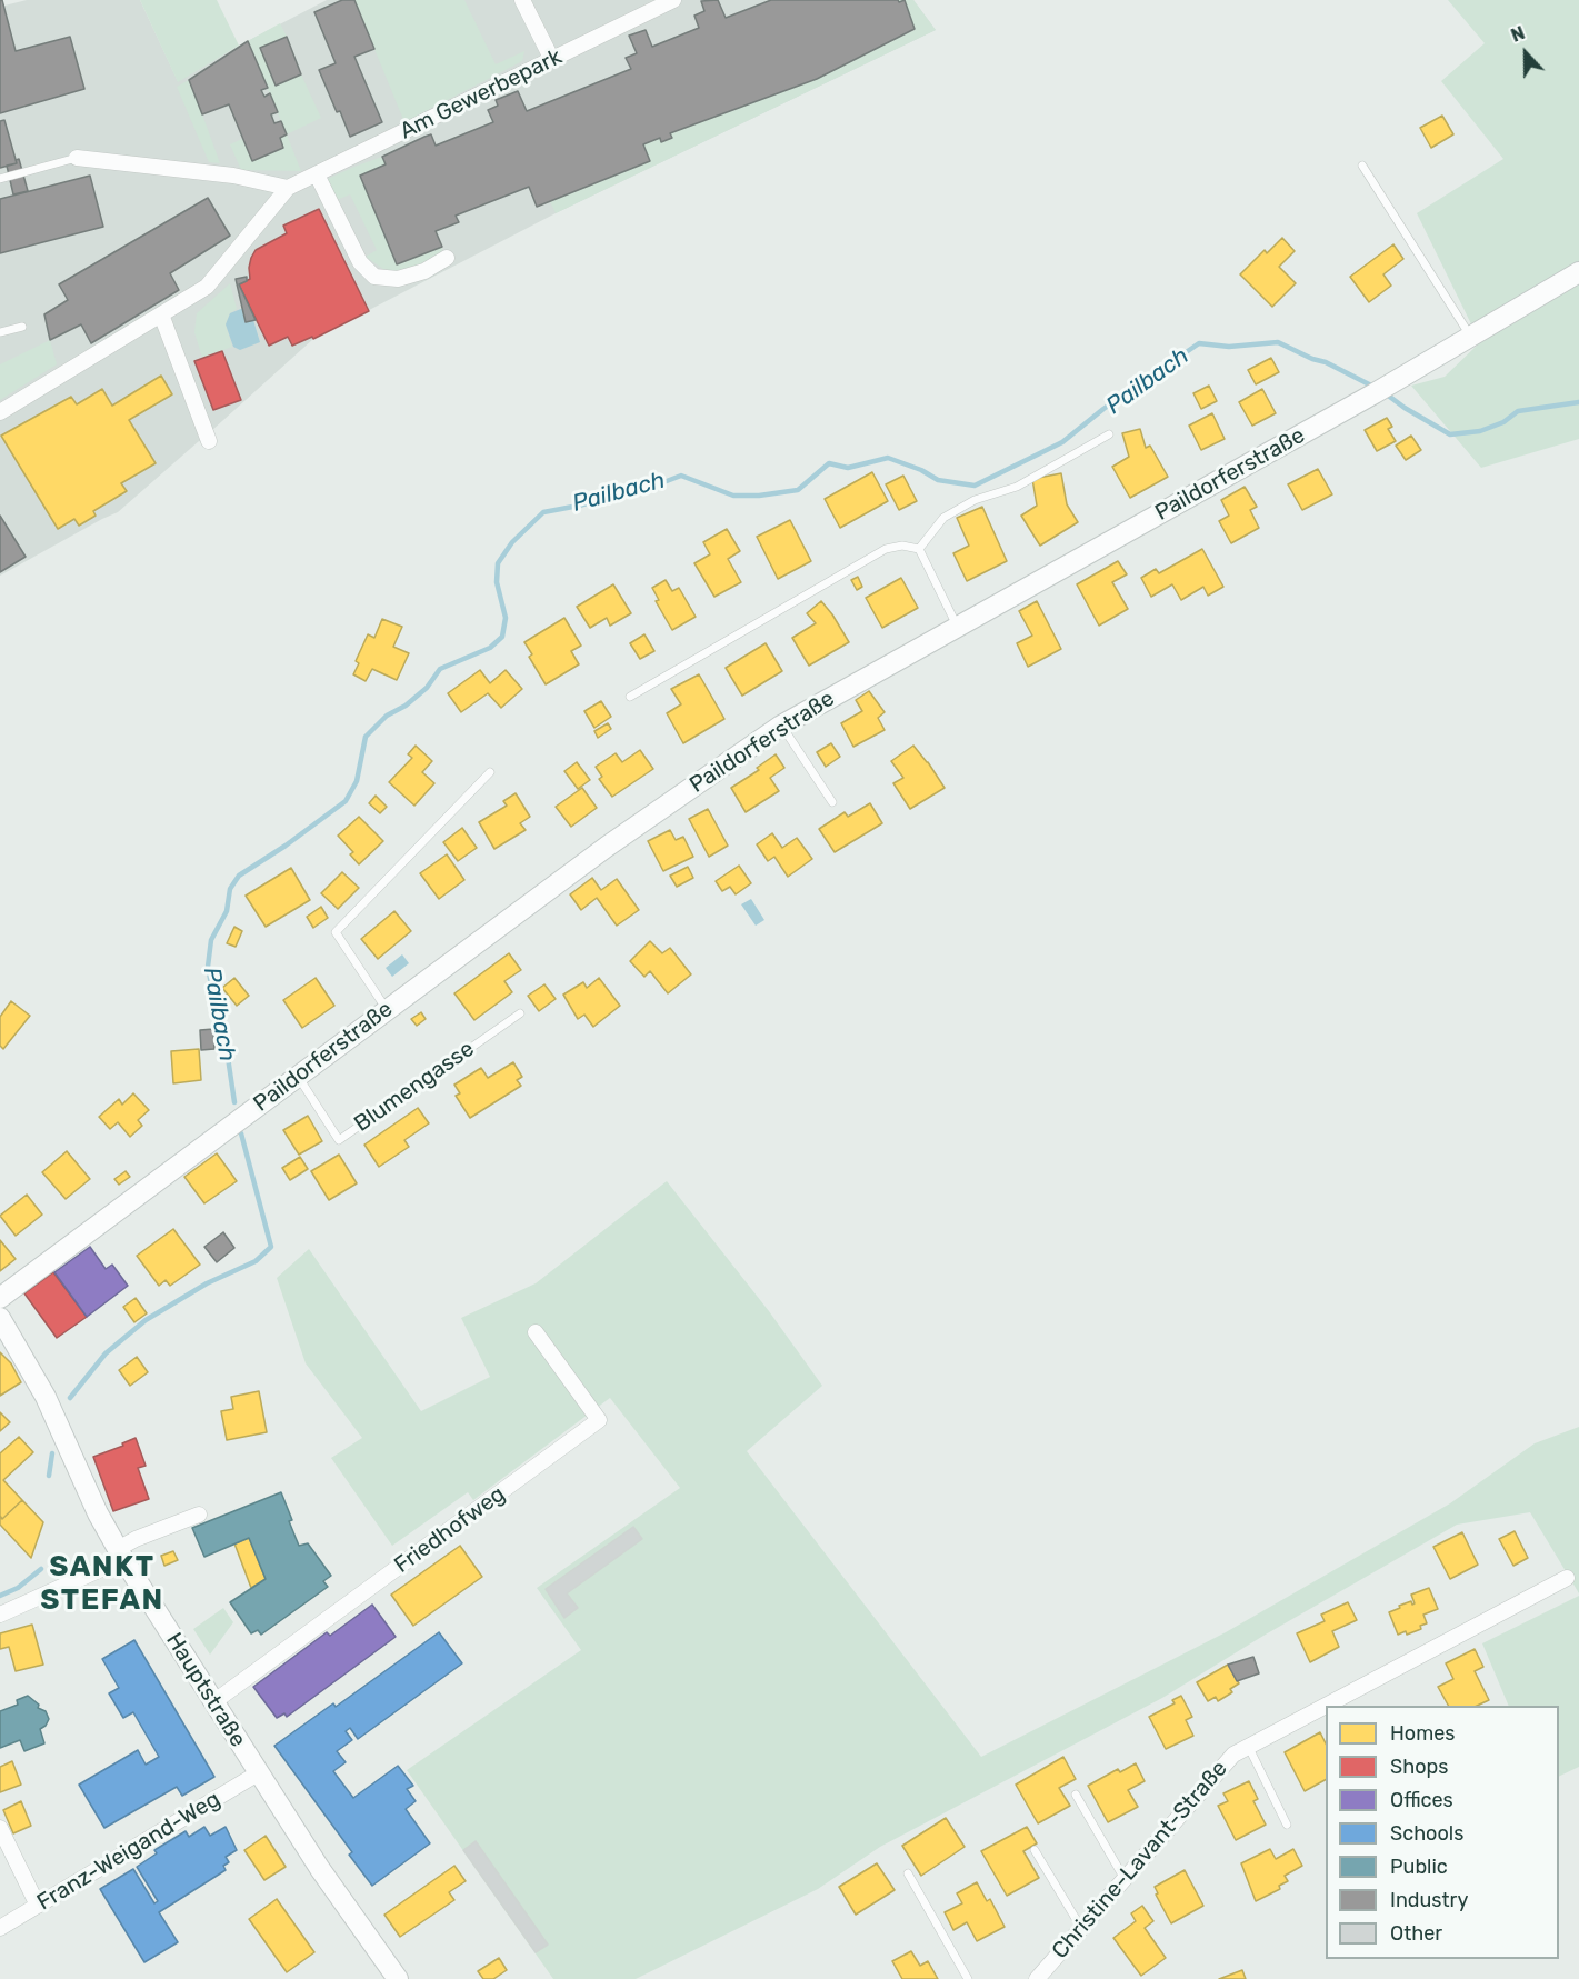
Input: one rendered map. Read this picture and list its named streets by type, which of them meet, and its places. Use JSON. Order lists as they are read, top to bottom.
{
  "streets": {
    "street": [
      "Am Gewerbepark",
      "Paildorferstraße",
      "Friedhofweg",
      "Hauptstraße",
      "Franz-Weigand-Weg",
      "Christine-Lavant-Straße"
    ],
    "lane": ["Blumengasse"]
  },
  "crossings": [
    ["Paildorferstraße", "Blumengasse"],
    ["Friedhofweg", "Hauptstraße"],
    ["Hauptstraße", "Franz-Weigand-Weg"]
  ],
  "districts": ["SANKT STEFAN"],
  "water": ["Pailbach"],
  "legend": [
    "Homes",
    "Shops",
    "Offices",
    "Schools",
    "Public",
    "Industry",
    "Other"
  ],
  "north": "top"
}
